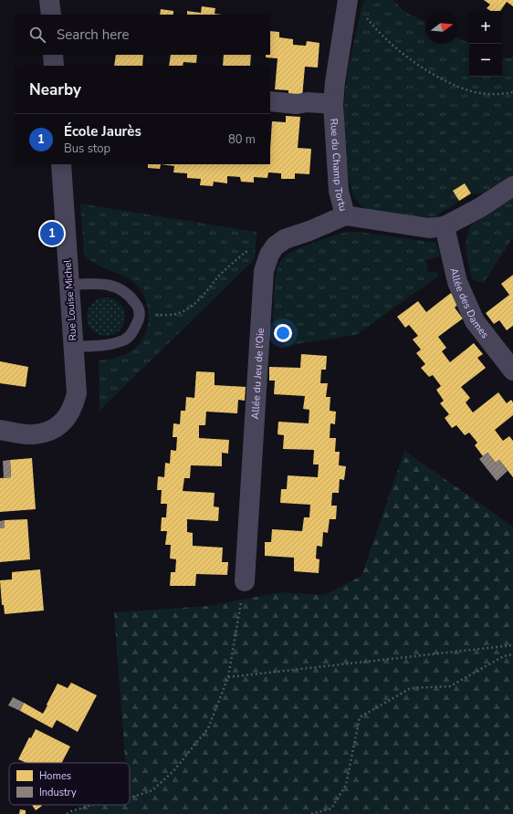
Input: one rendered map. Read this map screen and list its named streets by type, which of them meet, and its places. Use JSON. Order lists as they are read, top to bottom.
{
  "streets": {
    "street": [
      "Rue du Champ Tortu",
      "Rue Louise Michel",
      "Allée des Dames",
      "Allée du Jeu de l'Oie"
    ]
  },
  "crossings": [
    ["Rue du Champ Tortu", "Allée des Dames"],
    ["Rue du Champ Tortu", "Allée du Jeu de l'Oie"]
  ],
  "legend": ["Homes", "Industry"],
  "north": "right",
  "page": {
    "map_buttons": ["+", "−"],
    "search": "Search here",
    "heading": "Nearby",
    "list": [
      {
        "mark": "1",
        "name": "École Jaurès",
        "note": "Bus stop",
        "value": "80 m"
      }
    ],
    "pins": "1"
  }
}
